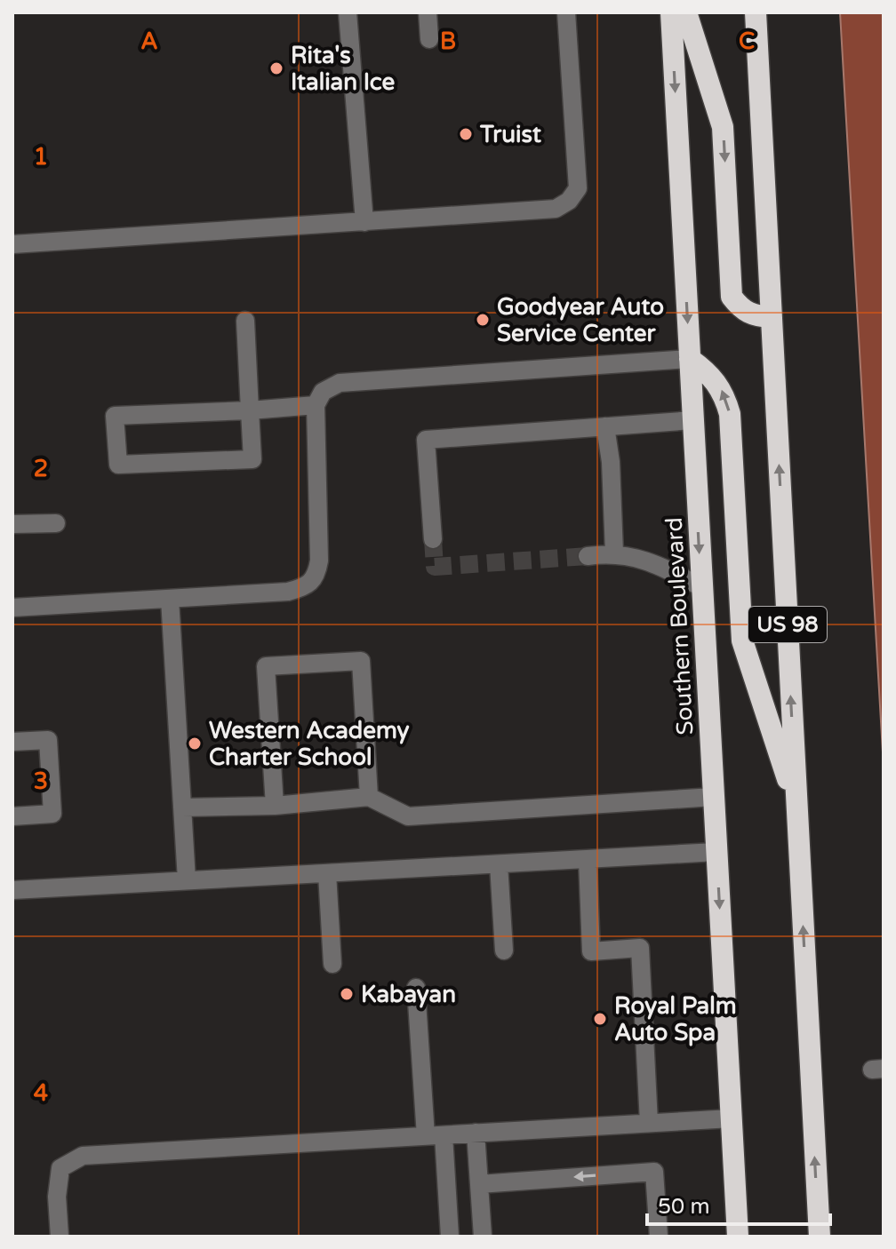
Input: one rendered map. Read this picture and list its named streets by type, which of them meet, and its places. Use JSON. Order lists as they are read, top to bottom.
{
  "streets": {
    "highway": ["US 98", "Southern Boulevard"]
  },
  "places": [
    "Rita's Italian Ice",
    "Truist",
    "Goodyear Auto Service Center",
    "Western Academy Charter School",
    "Kabayan",
    "Royal Palm Auto Spa"
  ],
  "scale_bar": "50 m",
  "grid": {
    "columns": ["A", "B", "C"],
    "rows": [
      "1",
      "2",
      "3",
      "4"
    ]
  }
}
